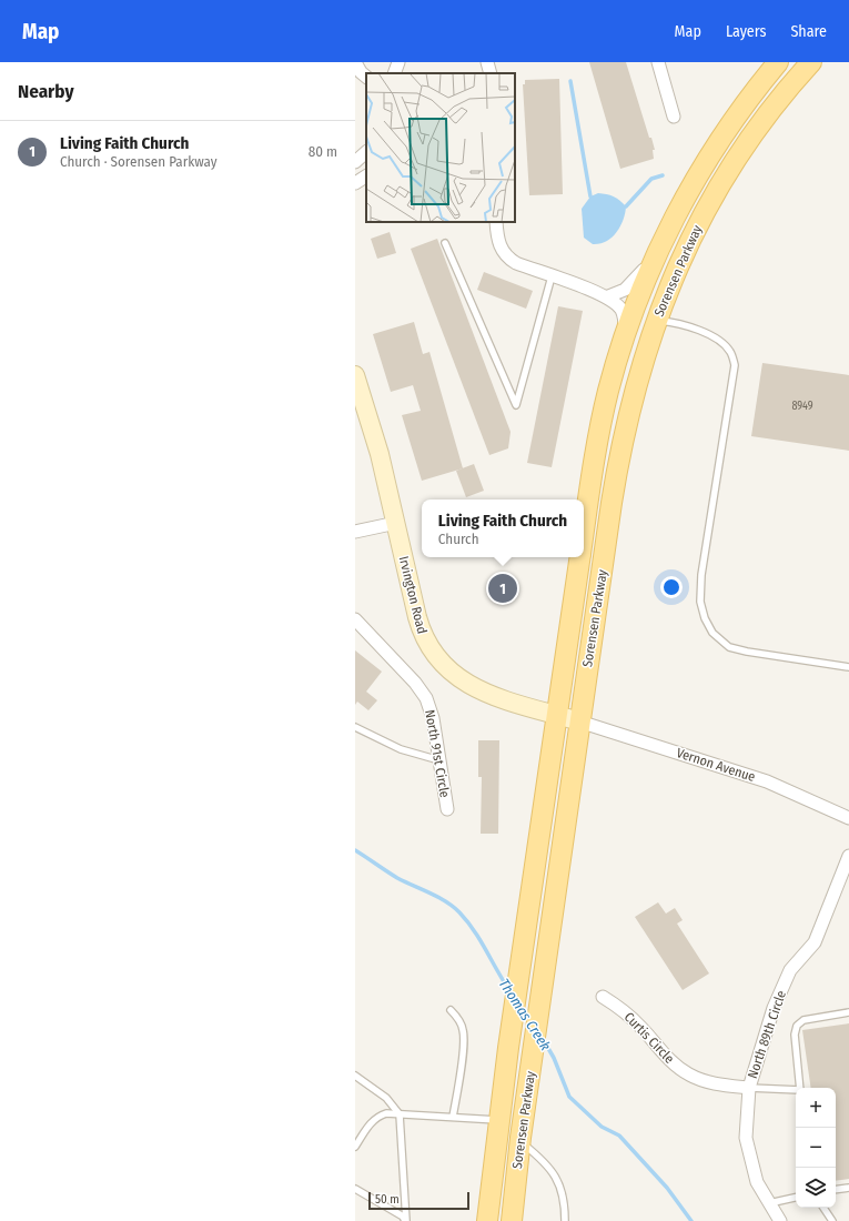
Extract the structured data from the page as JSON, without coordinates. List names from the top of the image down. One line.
{"streets":{"main road":["Sorensen Parkway"],"street":["Irvington Road","North 91st Circle","Vernon Avenue","North 89th Circle","Curtis Circle"]},"crossings":[["Sorensen Parkway","Irvington Road"],["Sorensen Parkway","Vernon Avenue"],["Irvington Road","Vernon Avenue"],["North 89th Circle","Curtis Circle"]],"water":["Thomas Creek"],"house_numbers":["8949"],"scale_bar":"50 m","page":{"header":"Map","nav":["Map","Layers","Share"],"heading":"Nearby","list":[{"mark":"1","name":"Living Faith Church","note":"Church · Sorensen Parkway","value":"80 m"}],"popup":["Living Faith Church","Church"],"pins":"1","map_buttons":["+","−"],"scale":"50 m"}}
